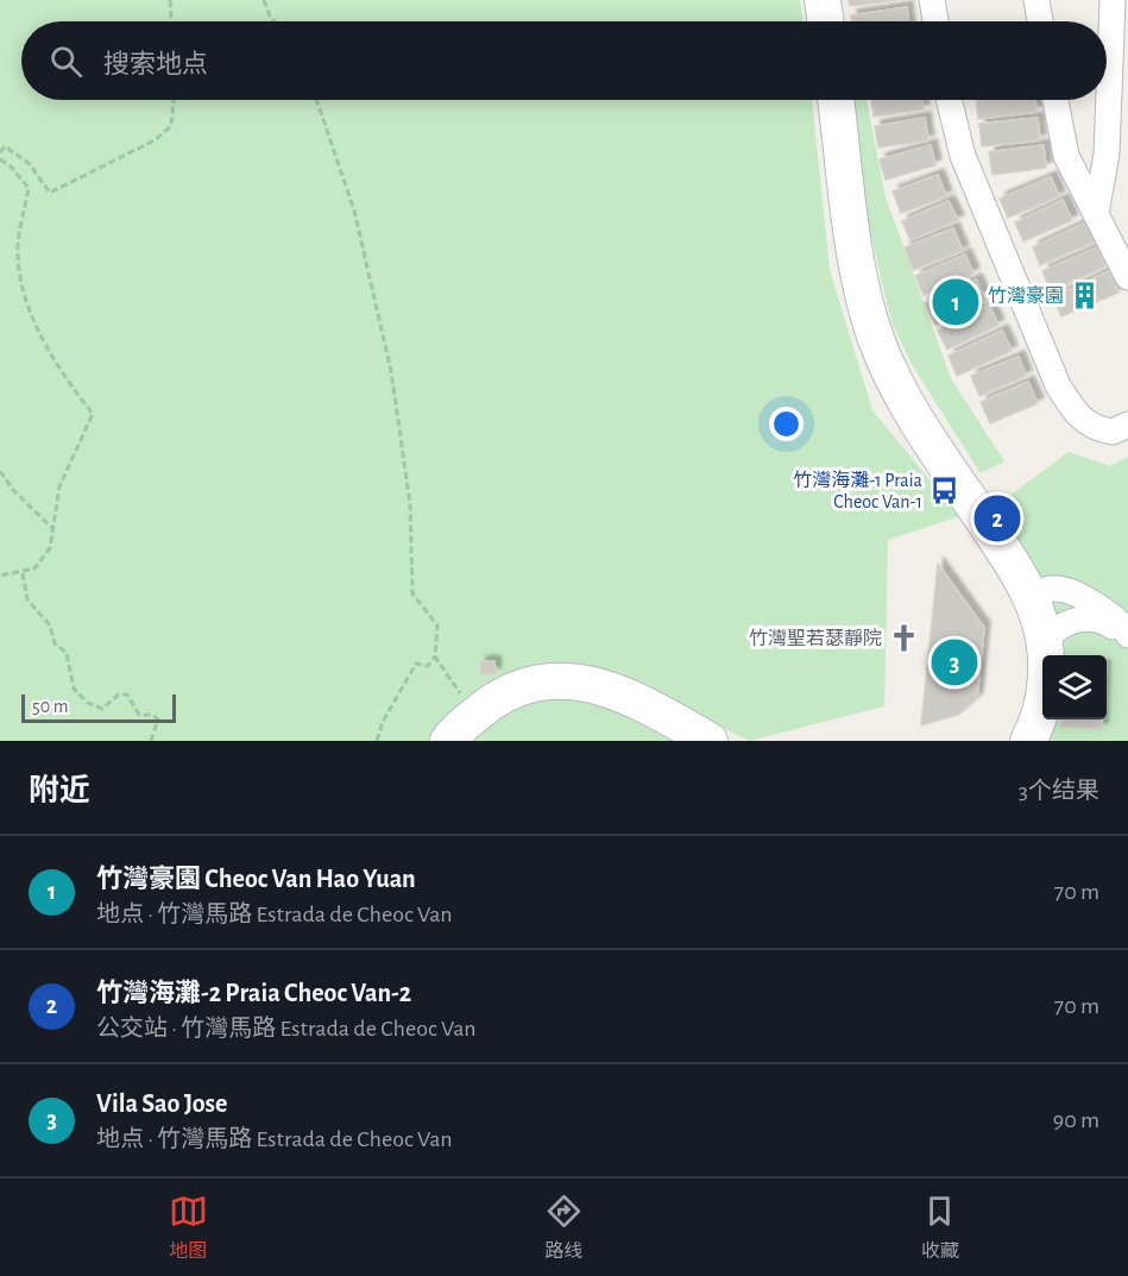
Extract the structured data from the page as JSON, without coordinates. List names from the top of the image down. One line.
{"places":{"building":["竹灣豪園"],"bus stop":["竹灣海灘-1 Praia Cheoc Van-1"],"church":["竹灣聖若瑟靜院"]},"scale_bar":"50 m","page":{"search":"搜索地点","pins":["1","2","3"],"scale":"50 m","heading":["附近","3个结果"],"list":[{"mark":"1","name":"竹灣豪園 Cheoc Van Hao Yuan","note":"地点 · 竹灣馬路 Estrada de Cheoc Van","value":"70 m"},{"mark":"2","name":"竹灣海灘-2 Praia Cheoc Van-2","note":"公交站 · 竹灣馬路 Estrada de Cheoc Van","value":"70 m"},{"mark":"3","name":"Vila Sao Jose","note":"地点 · 竹灣馬路 Estrada de Cheoc Van","value":"90 m"}],"nav":["地图","路线","收藏"]}}
